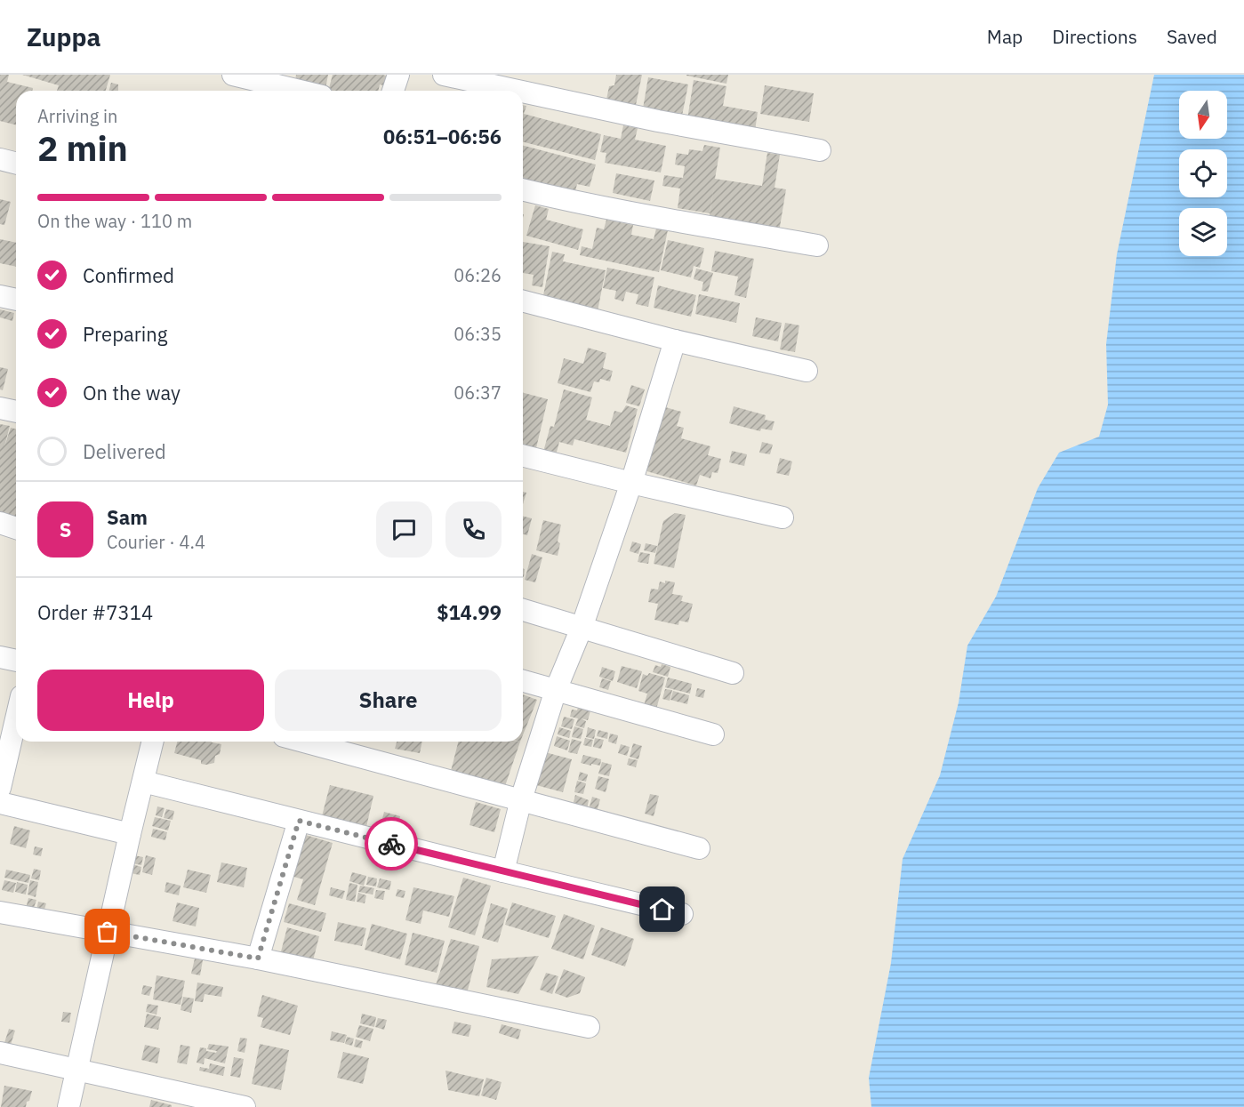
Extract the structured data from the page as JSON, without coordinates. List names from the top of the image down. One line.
{"north":"bottom","page":{"header":"Zuppa","nav":["Map","Directions","Saved"],"heading":["2 min","Arriving in","06:51–06:56"],"panel":["Sam","Courier · 4.4","Order #7314","$14.99"],"bar":"On the way · 110 m","list":[["Confirmed","06:26"],["Preparing","06:35"],["On the way","06:37"],"Delivered"],"round":"S","buttons":["Help","Share"]}}
